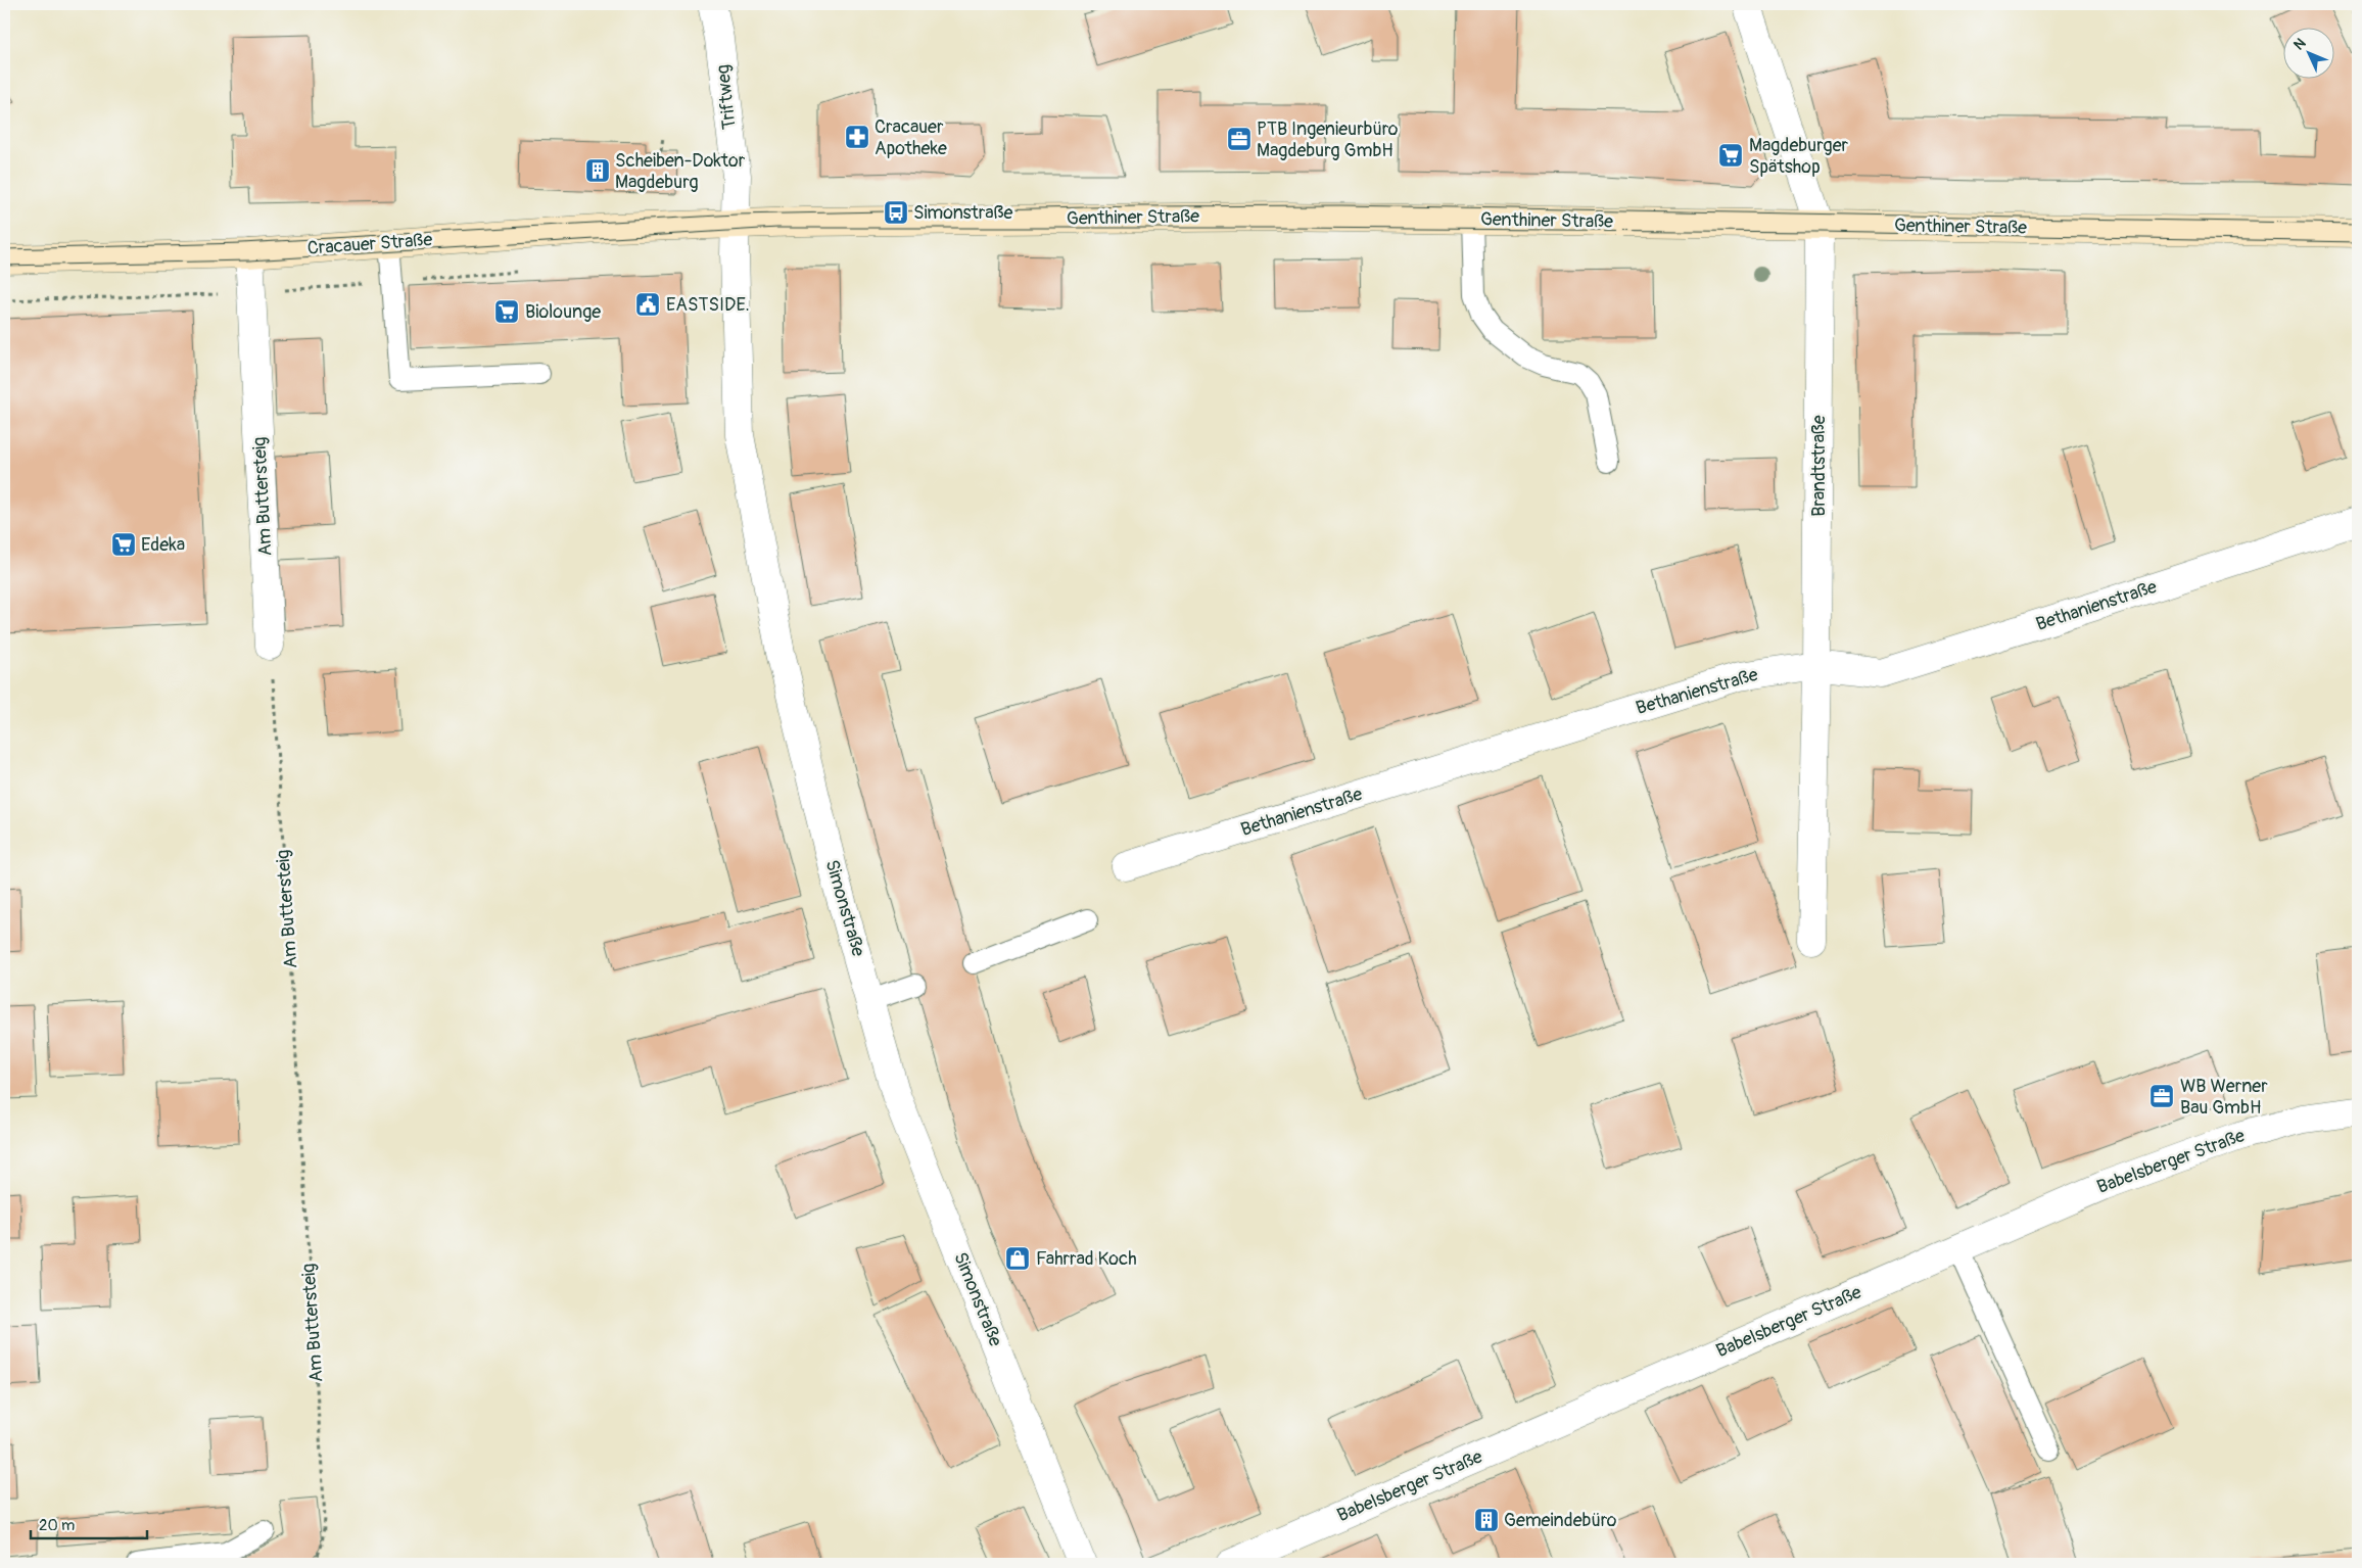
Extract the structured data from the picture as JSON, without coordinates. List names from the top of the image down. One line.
{"streets":{"main road":["Genthiner Straße","Cracauer Straße"],"street":["Triftweg","Brandtstraße","Am Buttersteig","Bethanienstraße","Simonstraße","Babelsberger Straße"]},"crossings":[["Triftweg","Genthiner Straße"],["Triftweg","Cracauer Straße"],["Triftweg","Simonstraße"],["Genthiner Straße","Cracauer Straße"],["Genthiner Straße","Brandtstraße"],["Genthiner Straße","Simonstraße"],["Cracauer Straße","Am Buttersteig"],["Cracauer Straße","Simonstraße"],["Brandtstraße","Bethanienstraße"]],"places":{"pharmacy":["Cracauer Apotheke"],"office":["PTB Ingenieurbüro Magdeburg GmbH","WB Werner Bau GmbH"],"supermarket":["Magdeburger Spätshop","Biolounge","Edeka"],"building":["Scheiben-Doktor Magdeburg","Gemeindebüro"],"bus stop":["Simonstraße"],"public building":["EASTSIDE."],"shop":["Fahrrad Koch"]},"scale_bar":"20 m","north":"top left"}
